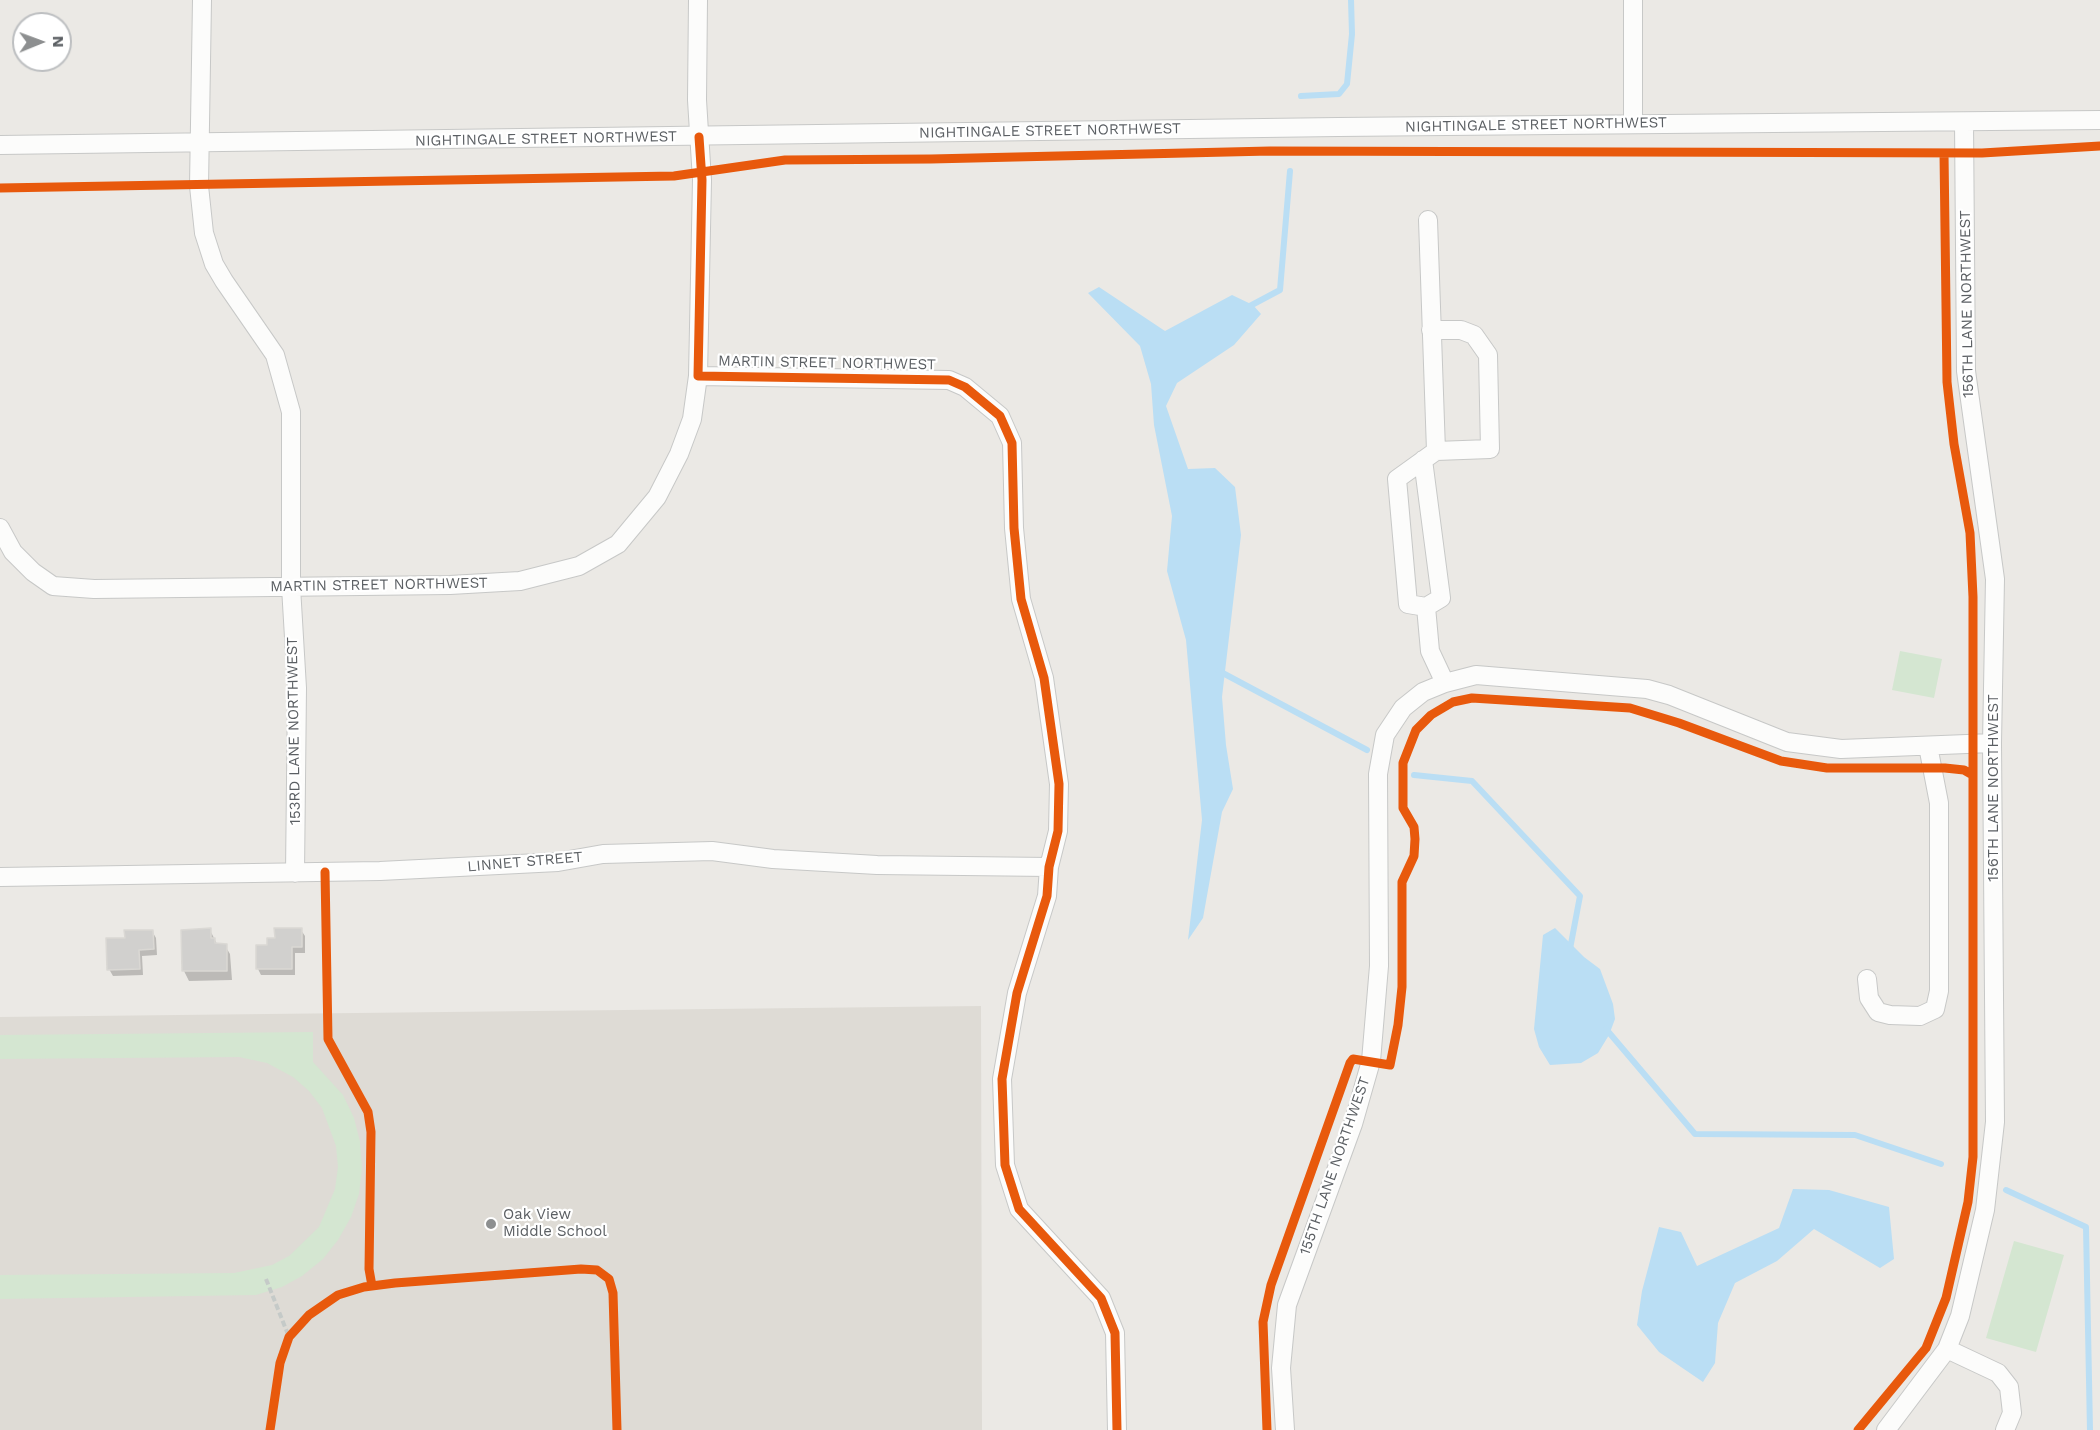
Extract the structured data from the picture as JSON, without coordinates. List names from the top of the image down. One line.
{"streets":{"street":["NIGHTINGALE STREET NORTHWEST","156TH LANE NORTHWEST","MARTIN STREET NORTHWEST","153RD LANE NORTHWEST","LINNET STREET","155TH LANE NORTHWEST"]},"crossings":[["NIGHTINGALE STREET NORTHWEST","156TH LANE NORTHWEST"],["NIGHTINGALE STREET NORTHWEST","153RD LANE NORTHWEST"],["156TH LANE NORTHWEST","155TH LANE NORTHWEST"],["MARTIN STREET NORTHWEST","153RD LANE NORTHWEST"],["MARTIN STREET NORTHWEST","LINNET STREET"],["153RD LANE NORTHWEST","LINNET STREET"]],"places":["Oak View Middle School"],"north":"right"}
